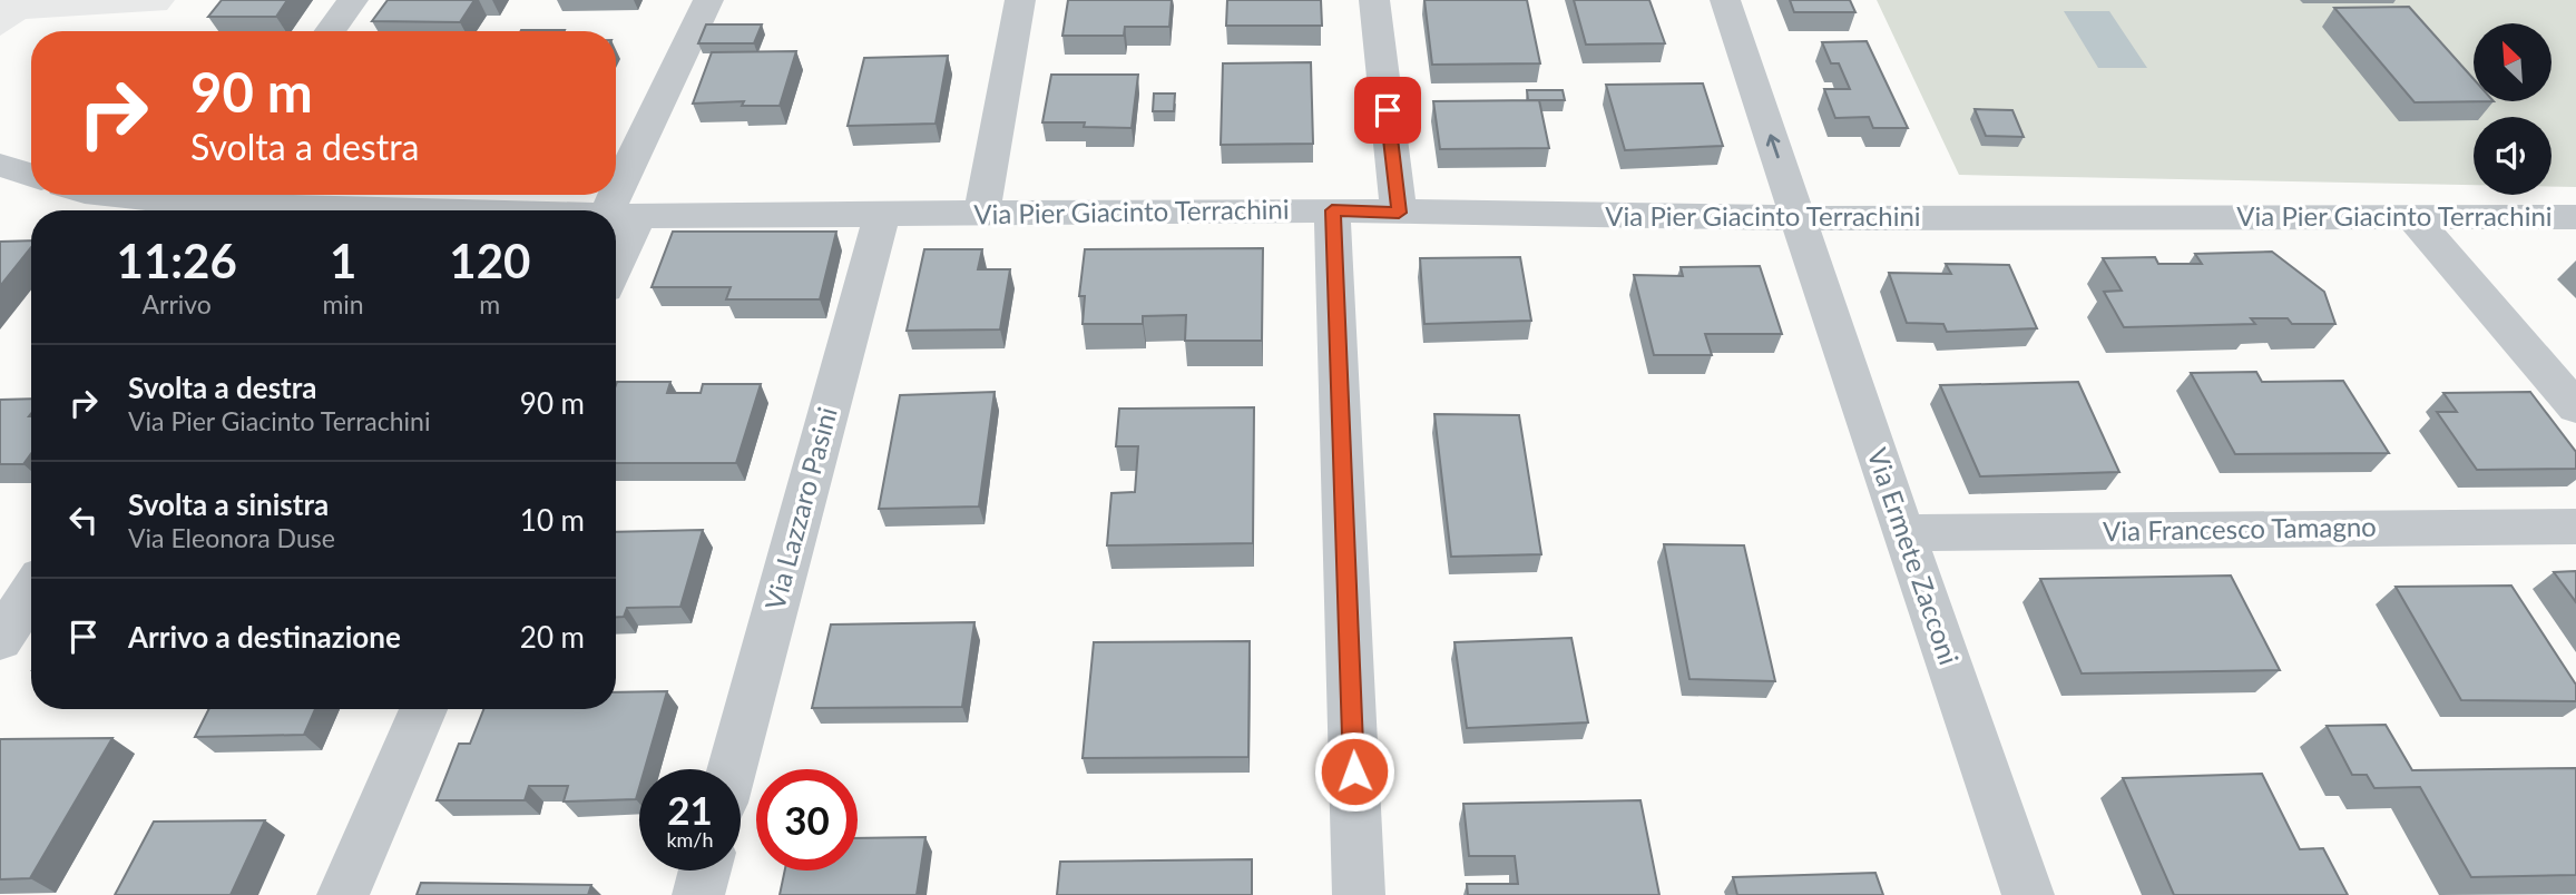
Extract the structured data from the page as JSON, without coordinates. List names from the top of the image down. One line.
{"streets":{"street":["Via Pier Giacinto Terrachini","Via Lazzaro Pasini","Via Francesco Tamagno","Via Ermete Zacconi"]},"crossings":[["Via Pier Giacinto Terrachini","Via Lazzaro Pasini"],["Via Pier Giacinto Terrachini","Via Ermete Zacconi"],["Via Francesco Tamagno","Via Ermete Zacconi"]],"north":"top left","page":{"turn":["90 m","Svolta a destra"],"eta":["11:26","Arrivo","1","min","120","m"],"list":[{"name":"Svolta a destra","note":"Via Pier Giacinto Terrachini","value":"90 m"},{"name":"Svolta a sinistra","note":"Via Eleonora Duse","value":"10 m"},{"name":"Arrivo a destinazione","value":"20 m"}],"speed":"21 km/h","limit":"30"}}
